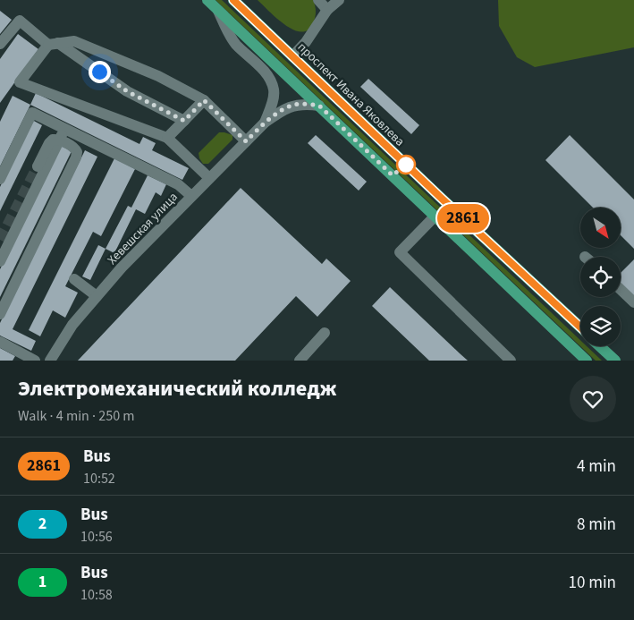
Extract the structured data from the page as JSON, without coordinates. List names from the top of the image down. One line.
{"streets":{"main road":["проспект Ивана Яковлева"],"street":["Хевешская улица"]},"lines":["bus line 2861"],"north":"bottom right","page":{"on_map":"2861","heading":["Электромеханический колледж","Walk · 4 min · 250 m"],"list":[{"mark":"2861","name":"Bus","note":"10:52","value":"4 min"},{"mark":"2","name":"Bus","note":"10:56","value":"8 min"},{"mark":"1","name":"Bus","note":"10:58","value":"10 min"}]}}
